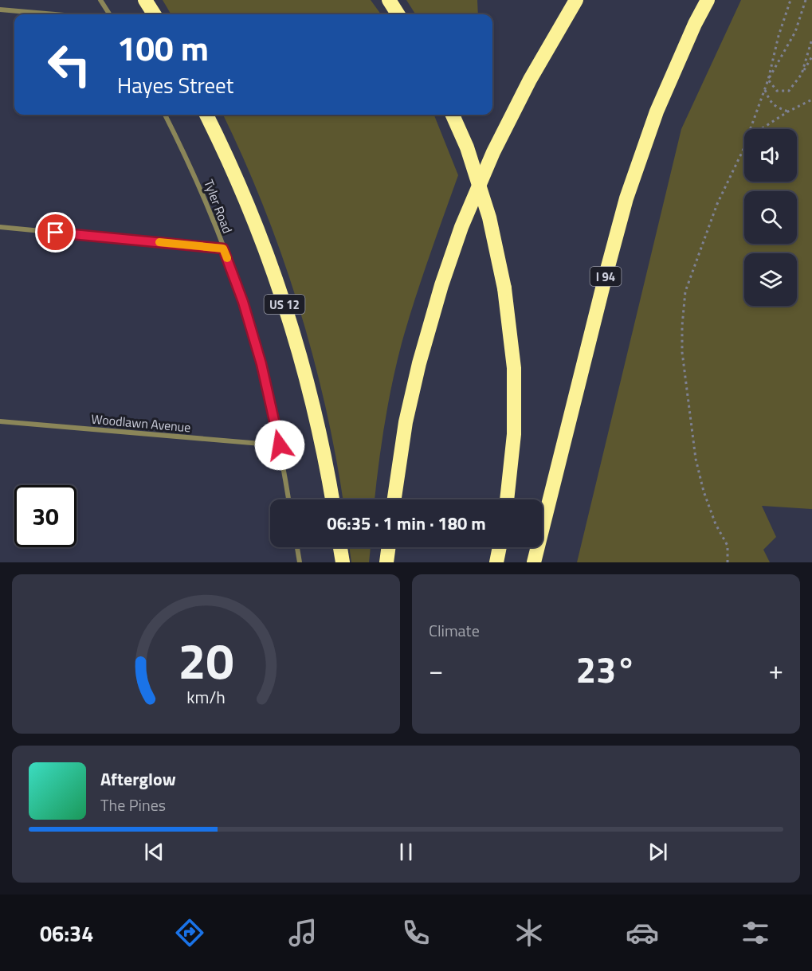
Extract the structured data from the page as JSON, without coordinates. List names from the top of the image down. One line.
{"streets":{"highway":["I 94","US 12"],"street":["Tyler Road","Woodlawn Avenue"]},"crossings":[["Tyler Road","Woodlawn Avenue"]],"page":{"turn":["100 m","Hayes Street"],"limit":"30","trip":"06:35 · 1 min · 180 m","tile":"Climate","heat":["−","23°","+"],"song":["Afterglow","The Pines"],"tabs":"06:34","gauge":["20","km/h"]}}
